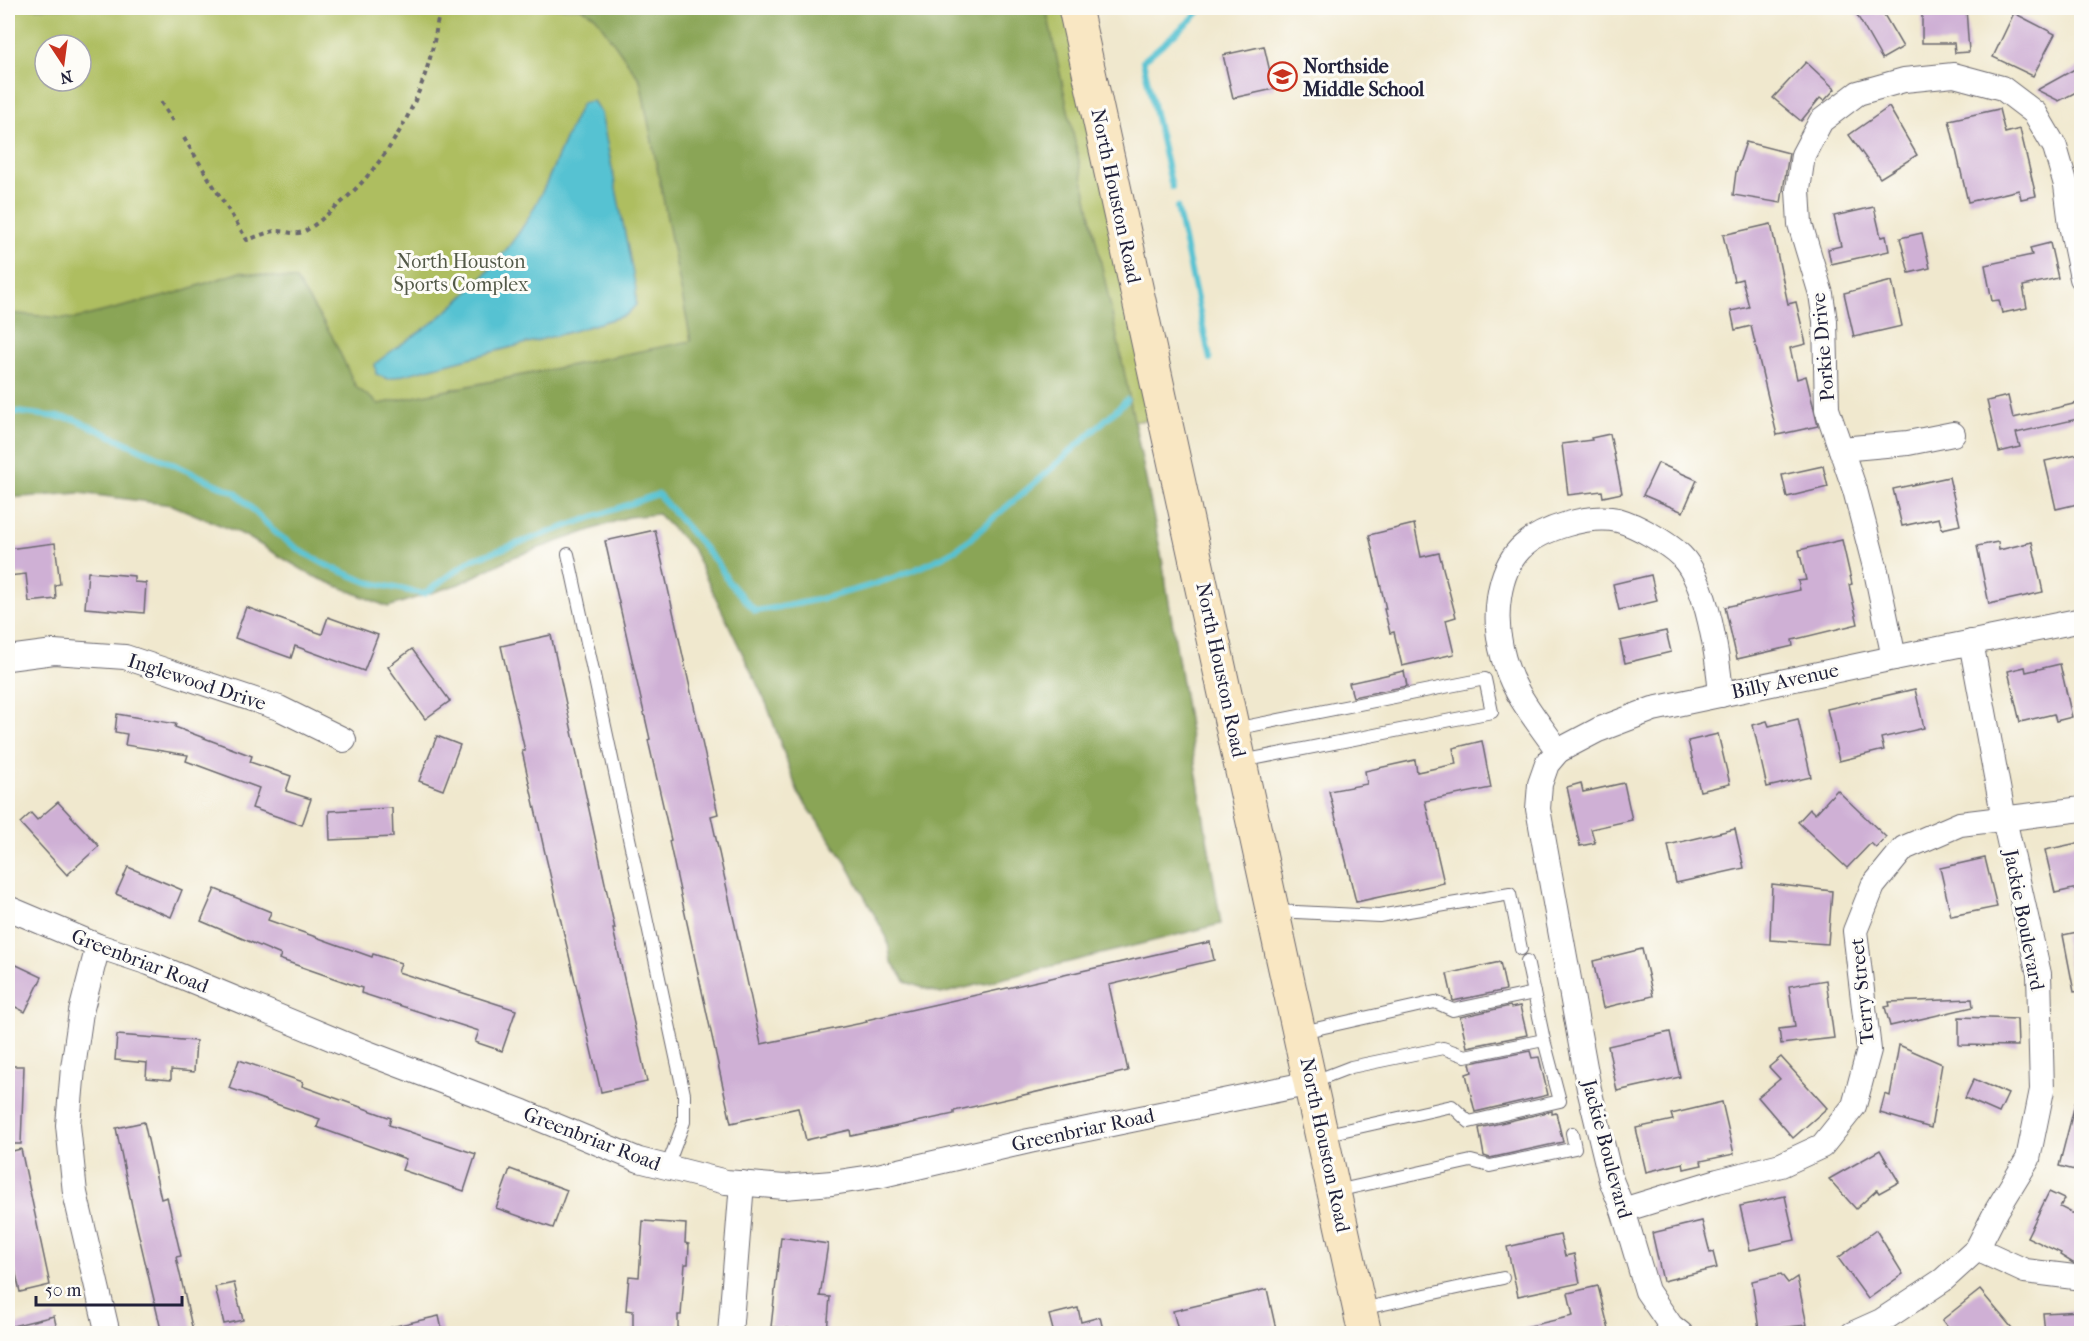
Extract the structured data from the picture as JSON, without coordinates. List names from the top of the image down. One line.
{"streets":{"street":["North Houston Road","Porkie Drive","Billy Avenue","Inglewood Drive","Jackie Boulevard","Greenbriar Road","Terry Street"]},"crossings":[["North Houston Road","Greenbriar Road"],["Porkie Drive","Billy Avenue"],["Billy Avenue","Jackie Boulevard"],["Jackie Boulevard","Terry Street"]],"parks":["North Houston Sports Complex"],"places":{"school or university":["Northside Middle School"]},"scale_bar":"50 m","north":"bottom"}
